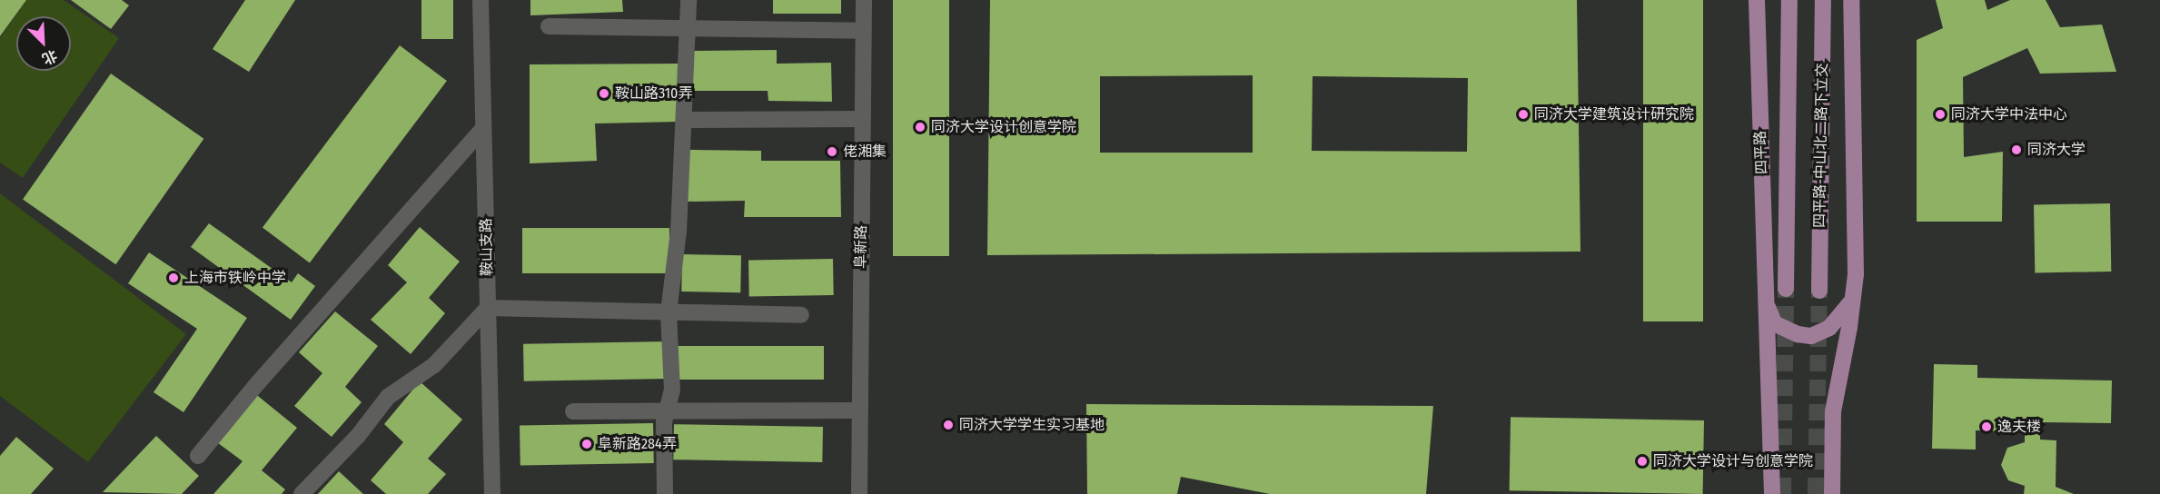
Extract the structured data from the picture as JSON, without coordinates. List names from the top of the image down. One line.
{"streets":{"main road":["四平路-中山北二路下立交","四平路"],"street":["鞍山支路","阜新路"]},"places":["鞍山路310弄","同济大学建筑设计研究院","同济大学中法中心","同济大学设计创意学院","同济大学","佬湘集","上海市铁岭中学","同济大学学生实习基地","逸夫楼","阜新路284弄","同济大学设计与创意学院"],"north":"bottom right"}
